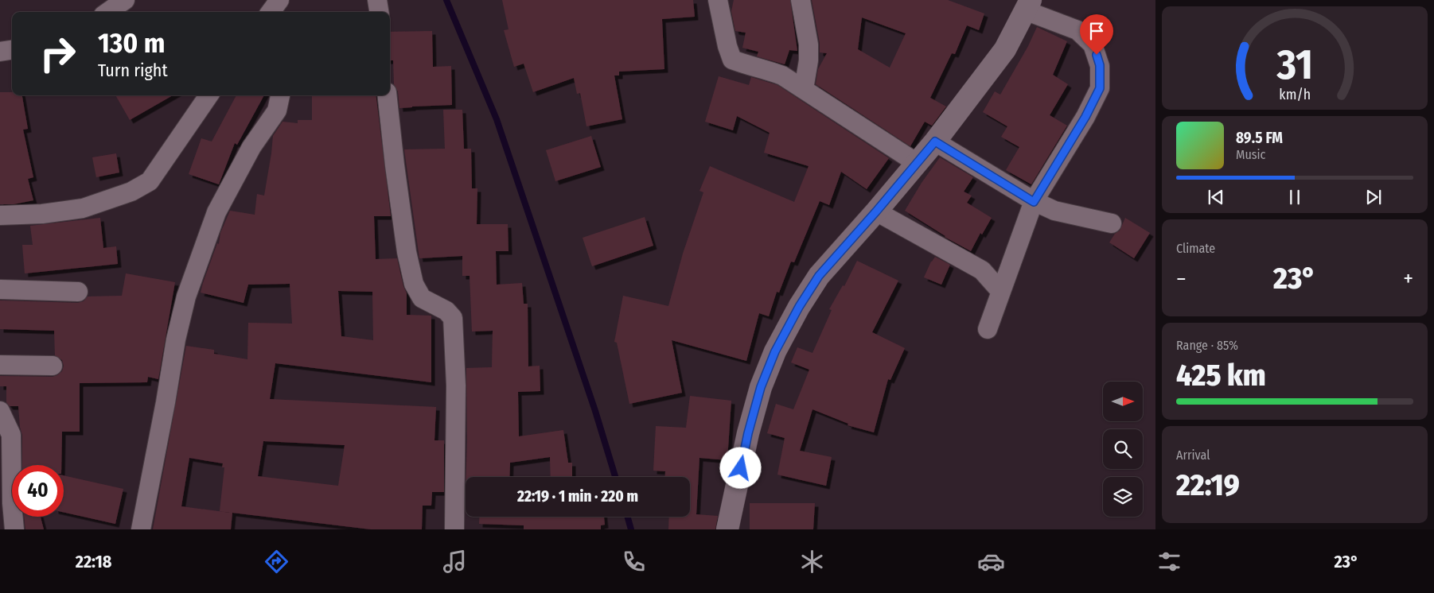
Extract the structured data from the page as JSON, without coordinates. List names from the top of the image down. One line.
{"north":"right","page":{"turn":["130 m","Turn right"],"song":["89.5 FM","Music"],"tile":["Climate",["Range · 85%","425 km"],["Arrival","22:19"]],"heat":["−","23°","+"],"limit":"40","trip":"22:19 · 1 min · 220 m","tabs":["22:18","23°"],"gauge":["31","km/h"]}}
